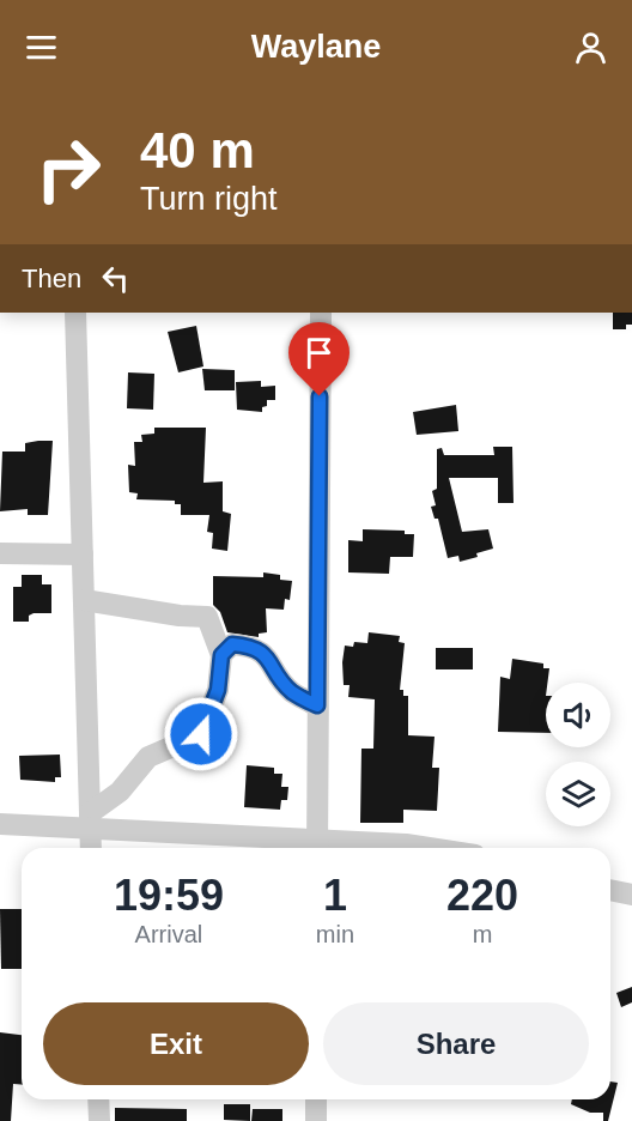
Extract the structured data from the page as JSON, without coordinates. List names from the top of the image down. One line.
{"page":{"header":"Waylane","turn":["40 m","Turn right"],"then":"Then","eta":["19:59","Arrival","1","min","220","m"],"buttons":["Exit","Share"]}}
